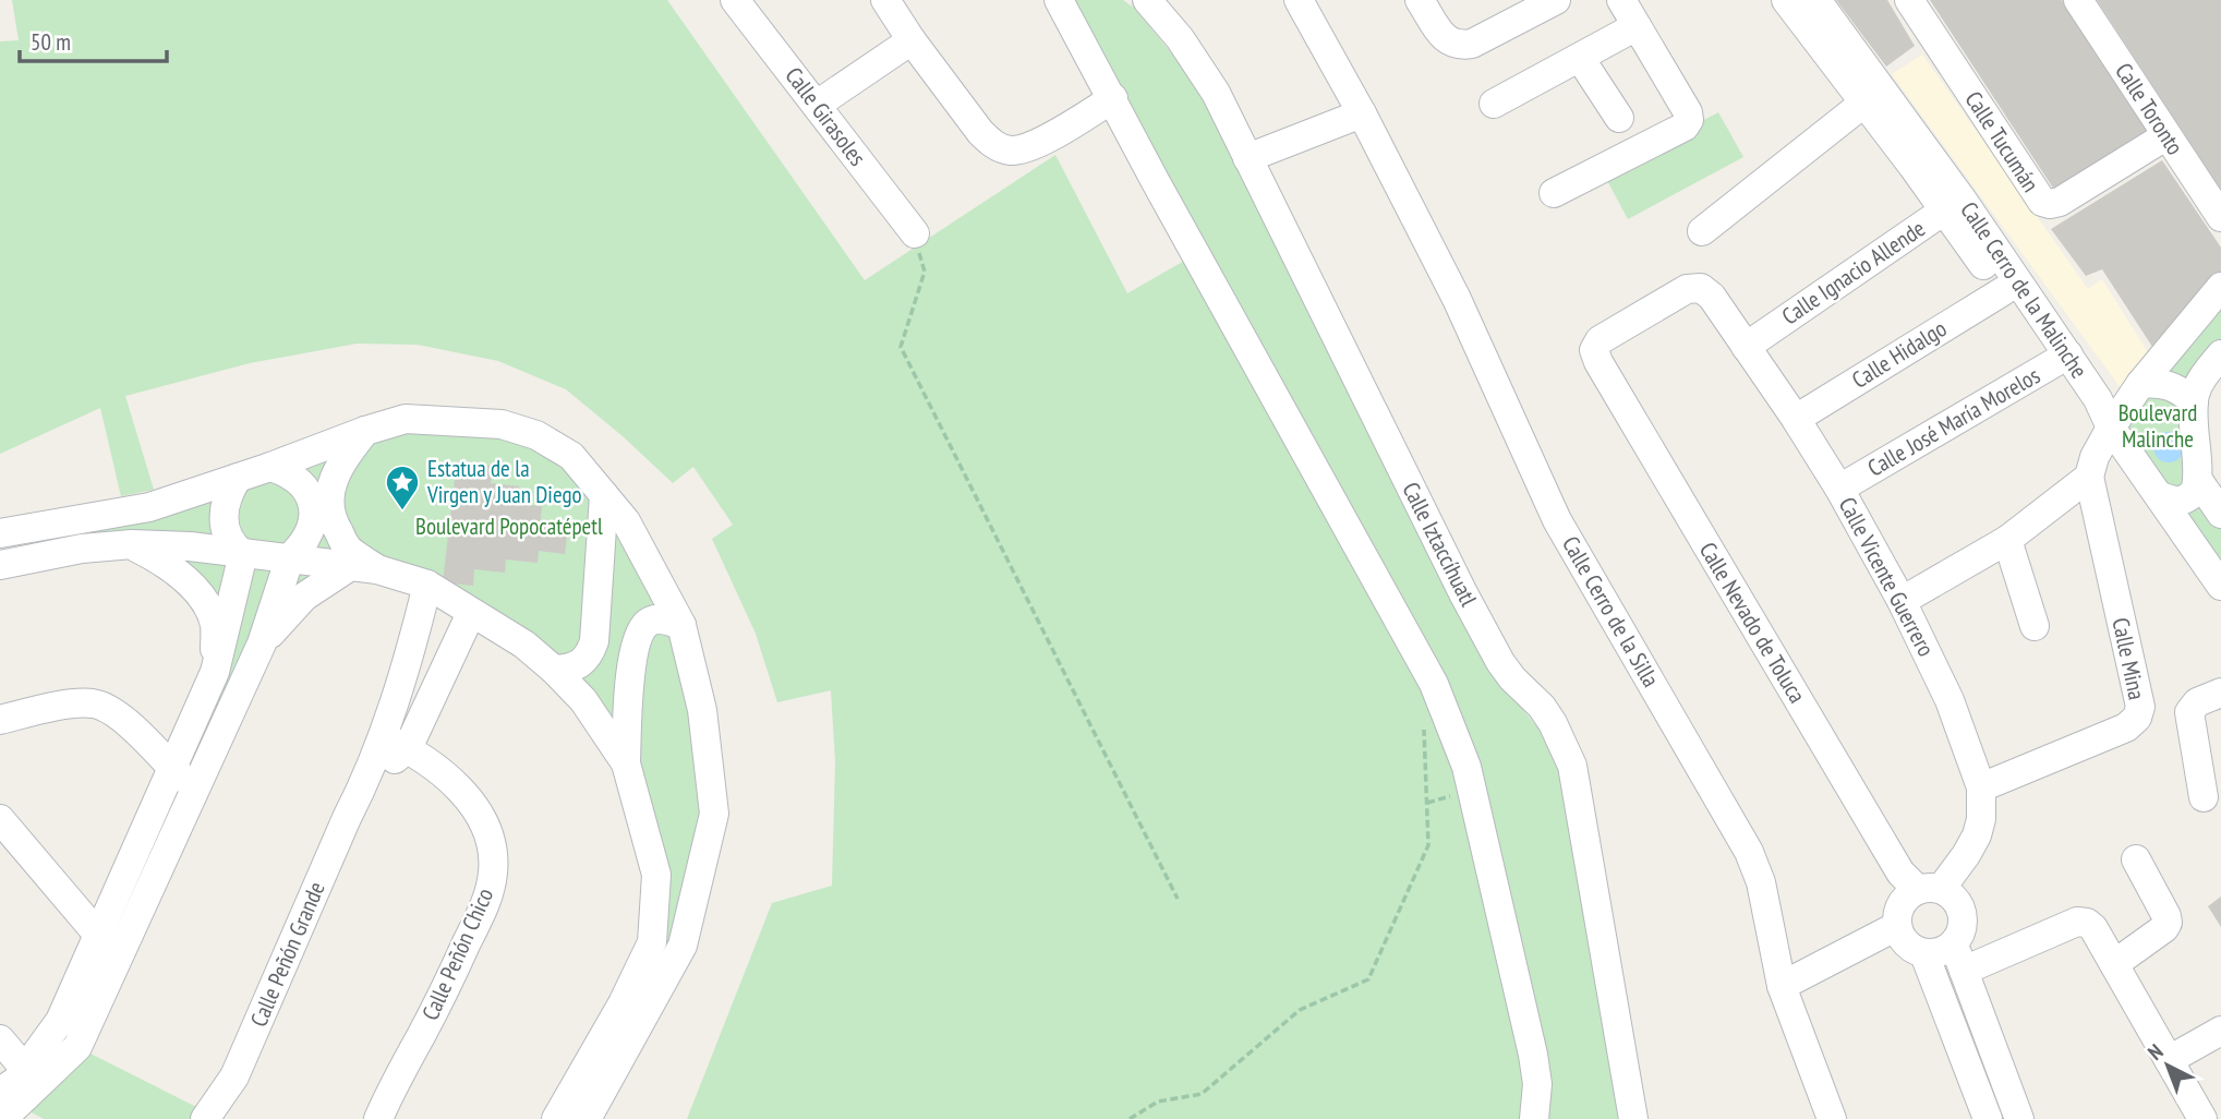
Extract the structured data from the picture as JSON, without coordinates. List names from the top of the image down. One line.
{"streets":{"street":["Calle Toronto","Calle Girasoles","Calle Tucumán","Calle Ignacio Allende","Calle Cerro de la Malinche","Calle Hidalgo","Calle José María Morelos","Calle Iztaccíhuatl","Calle Vicente Guerrero","Calle Cerro de la Silla","Calle Nevado de Toluca","Calle Mina","Calle Peñón Grande","Calle Peñón Chico"]},"crossings":[["Calle Toronto","Calle Tucumán"],["Calle Ignacio Allende","Calle Cerro de la Malinche"],["Calle Ignacio Allende","Calle Vicente Guerrero"],["Calle Cerro de la Malinche","Calle Hidalgo"],["Calle Cerro de la Malinche","Calle José María Morelos"],["Calle Hidalgo","Calle Vicente Guerrero"],["Calle José María Morelos","Calle Vicente Guerrero"],["Calle Vicente Guerrero","Calle Nevado de Toluca"],["Calle Vicente Guerrero","Calle Mina"],["Calle Peñón Grande","Calle Peñón Chico"]],"parks":["Boulevard Malinche","Boulevard Popocatépetl"],"places":{"place":["Estatua de la Virgen y Juan Diego"]},"scale_bar":"50 m","north":"top left"}
